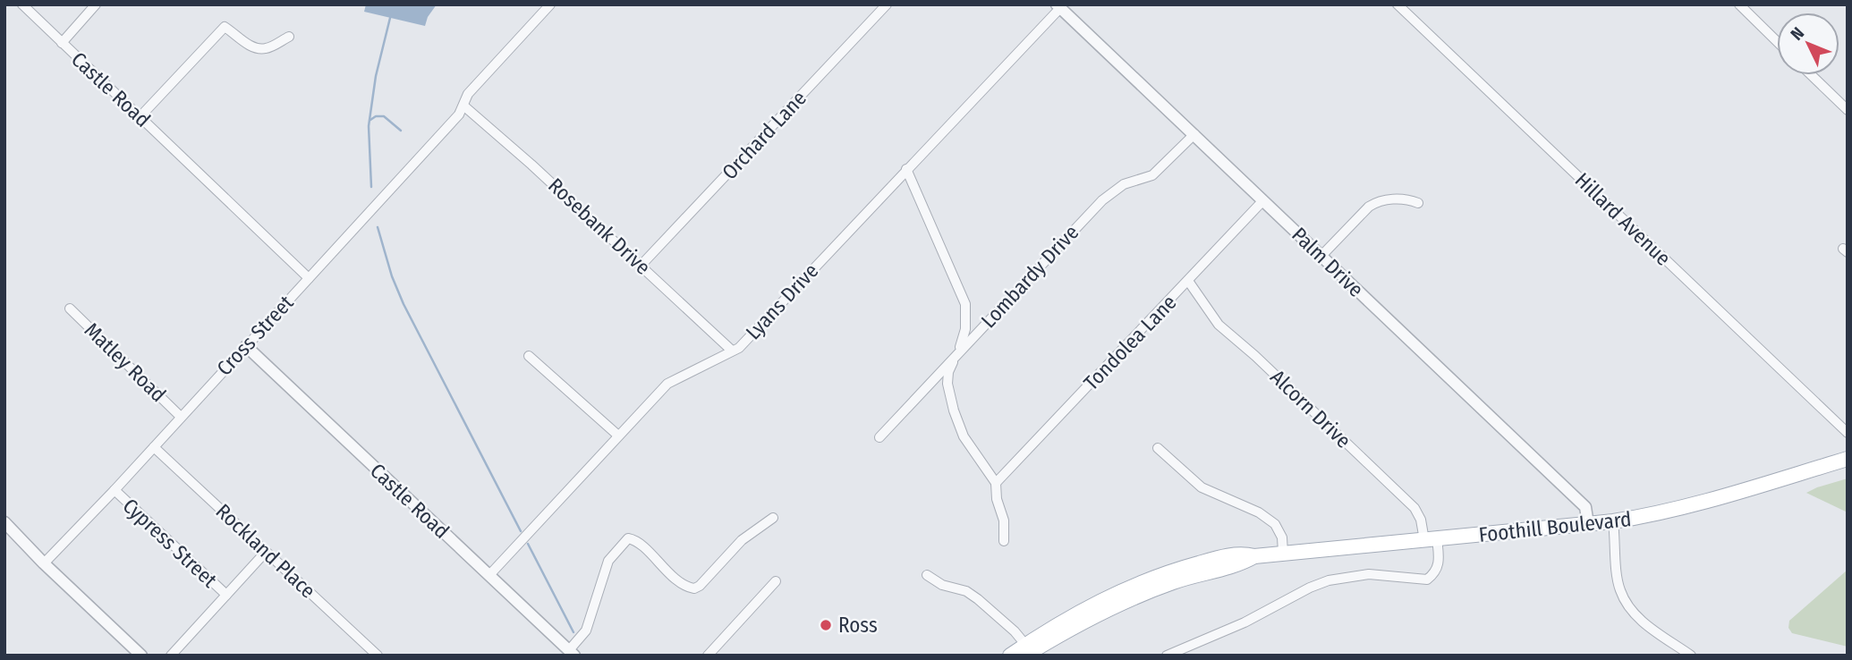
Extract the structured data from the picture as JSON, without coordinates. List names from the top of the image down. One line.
{"streets":{"main road":["Foothill Boulevard"],"street":["Castle Road","Orchard Lane","Hillard Avenue","Rosebank Drive","Palm Drive","Lombardy Drive","Lyans Drive","Cross Street","Tondolea Lane","Matley Road","Alcorn Drive","Cypress Street","Rockland Place"]},"crossings":[["Castle Road","Lyans Drive"],["Castle Road","Cross Street"],["Orchard Lane","Rosebank Drive"],["Rosebank Drive","Lyans Drive"],["Rosebank Drive","Cross Street"],["Palm Drive","Lombardy Drive"],["Palm Drive","Lyans Drive"],["Palm Drive","Tondolea Lane"],["Palm Drive","Foothill Boulevard"],["Cross Street","Matley Road"],["Cross Street","Cypress Street"],["Cross Street","Rockland Place"],["Tondolea Lane","Alcorn Drive"],["Alcorn Drive","Foothill Boulevard"]],"places":["Ross"],"north":"top left"}
